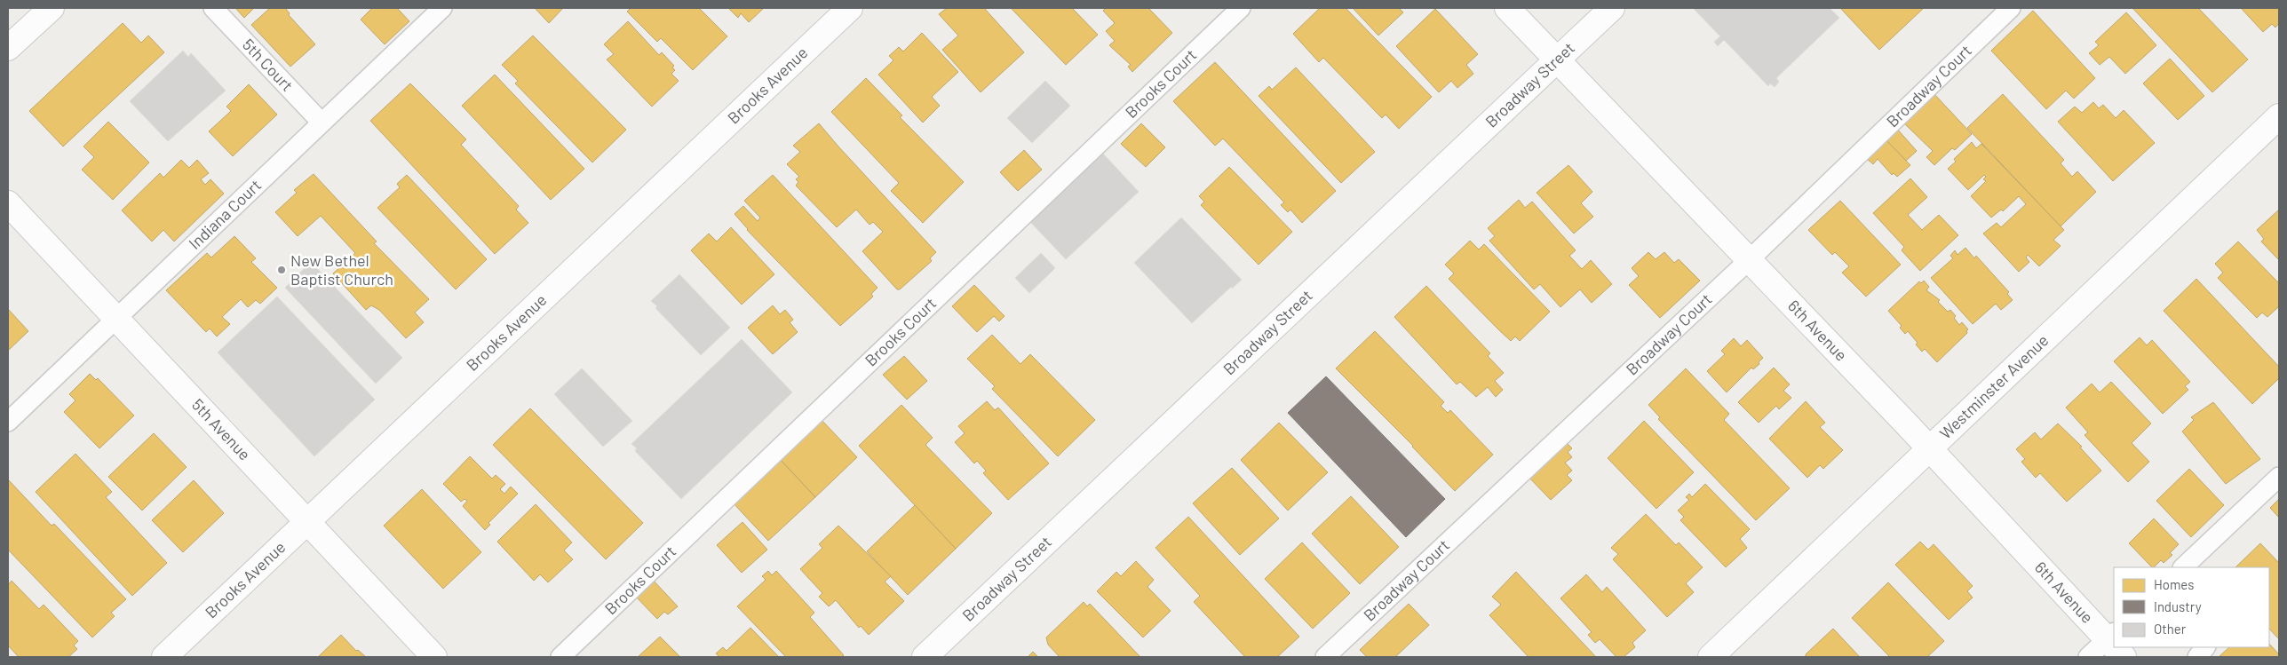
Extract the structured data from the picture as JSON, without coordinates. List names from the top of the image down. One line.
{"streets":{"street":["Brooks Avenue","Broadway Street","6th Avenue","Westminster Avenue","5th Avenue"],"lane":["5th Court","Brooks Court","Broadway Court","Indiana Court"]},"crossings":[["5th Court","Indiana Court"],["Brooks Avenue","5th Avenue"],["Broadway Street","6th Avenue"],["Broadway Court","6th Avenue"],["Indiana Court","5th Avenue"],["6th Avenue","Westminster Avenue"]],"places":["New Bethel Baptist Church"],"legend":["Homes","Industry","Other"]}
